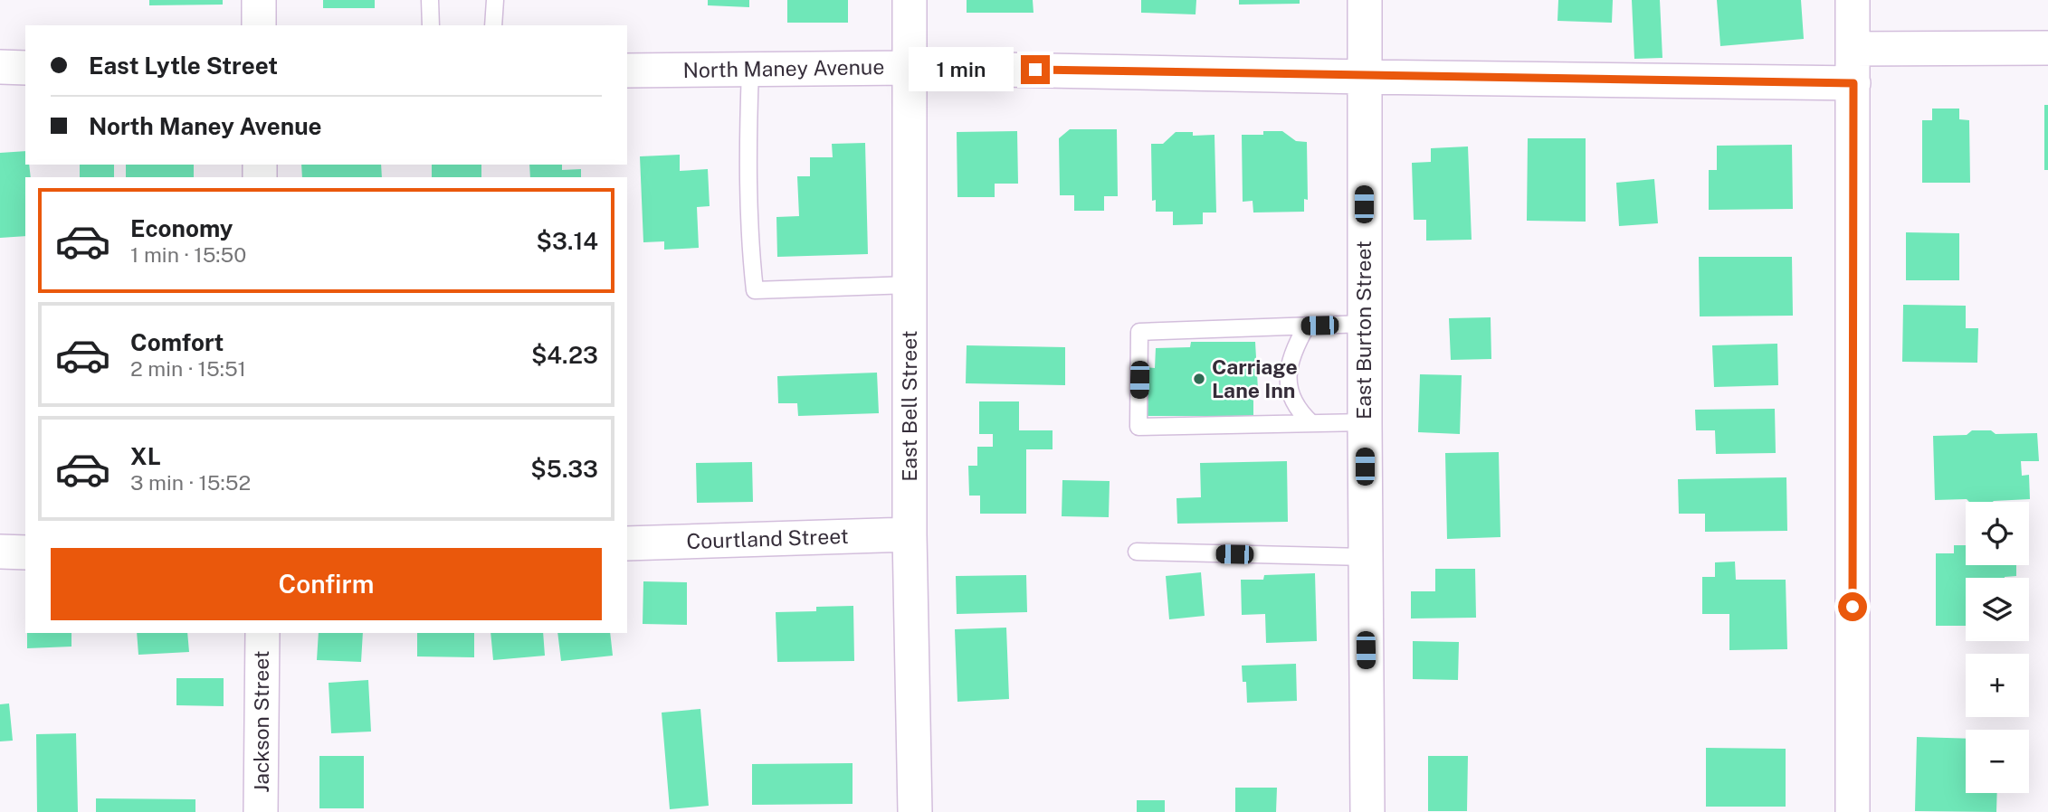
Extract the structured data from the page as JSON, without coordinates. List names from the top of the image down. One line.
{"streets":{"street":["North Maney Avenue","East Burton Street","East Bell Street","Courtland Street","Jackson Street"]},"crossings":[["North Maney Avenue","East Burton Street"],["North Maney Avenue","East Bell Street"],["East Bell Street","Courtland Street"]],"places":["Carriage Lane Inn"],"page":{"banner":["East Lytle Street","North Maney Avenue"],"bubble":"1 min","list":[{"name":"Economy","note":"1 min · 15:50","value":"$3.14"},{"name":"Comfort","note":"2 min · 15:51","value":"$4.23"},{"name":"XL","note":"3 min · 15:52","value":"$5.33"}],"map_buttons":["+","−"],"buttons":"Confirm"}}
